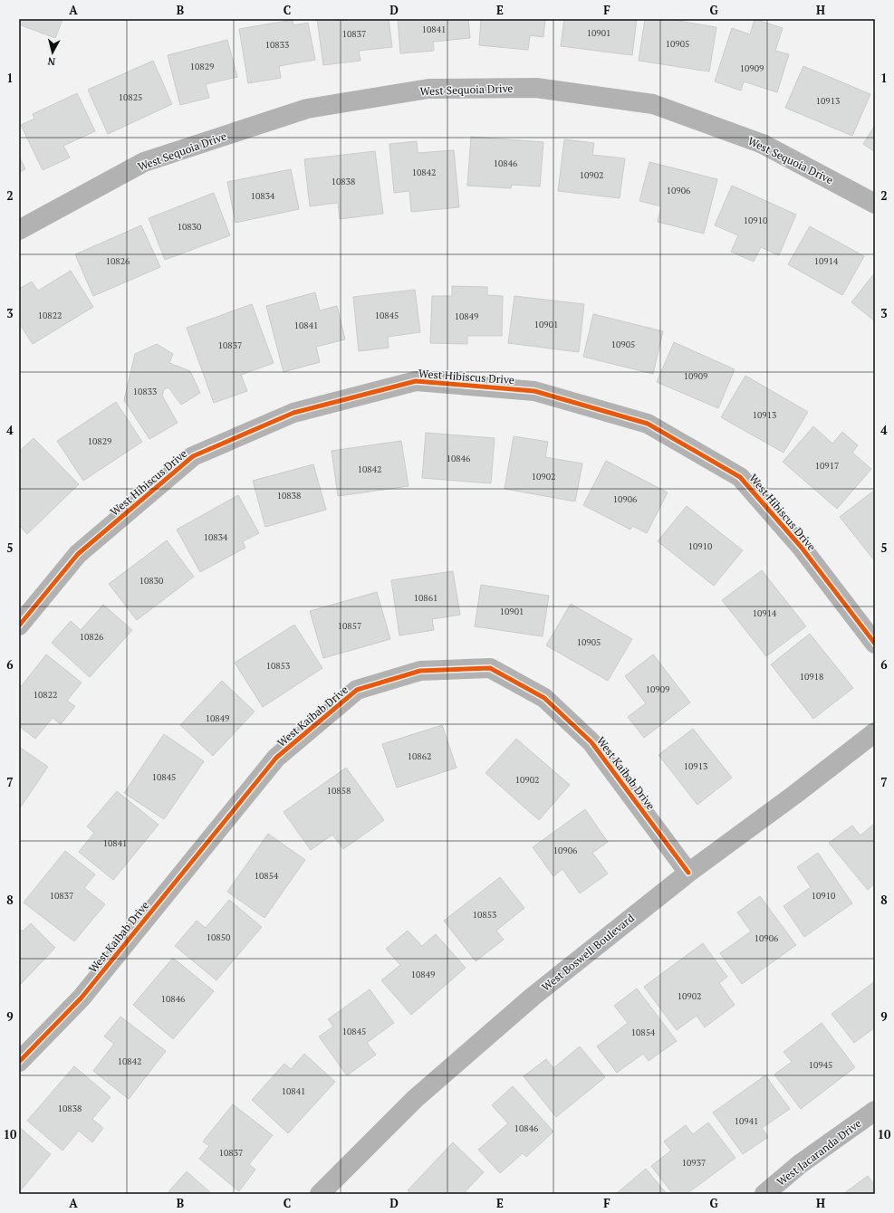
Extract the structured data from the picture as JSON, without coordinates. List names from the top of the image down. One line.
{"streets":{"street":["West Sequoia Drive","West Hibiscus Drive","West Kaibab Drive","West Boswell Boulevard","West Jacaranda Drive"]},"crossings":[["West Kaibab Drive","West Boswell Boulevard"]],"house_numbers":["10841","10901","10837","10905","10833","10829","10909","10825","10913","10846","10842","10902","10838","10906","10834","10910","10830","10826","10914","10822","10845","10849","10901","10841","10905","10837","10909","10833","10913","10829","10846","10917","10842","10902","10838","10906","10834","10910","10830","10861","10901","10914","10857","10826","10905","10853","10918","10909","10822","10849","10862","10913","10845","10902","10858","10841","10906","10854","10837","10910","10853","10850","10906","10849","10902","10846","10845","10854","10842","10945","10841","10838","10941","10846","10837","10937"],"north":"bottom","grid":{"columns":["A","B","C","D","E","F","G","H"],"rows":["1","2","3","4","5","6","7","8","9","10"]}}
